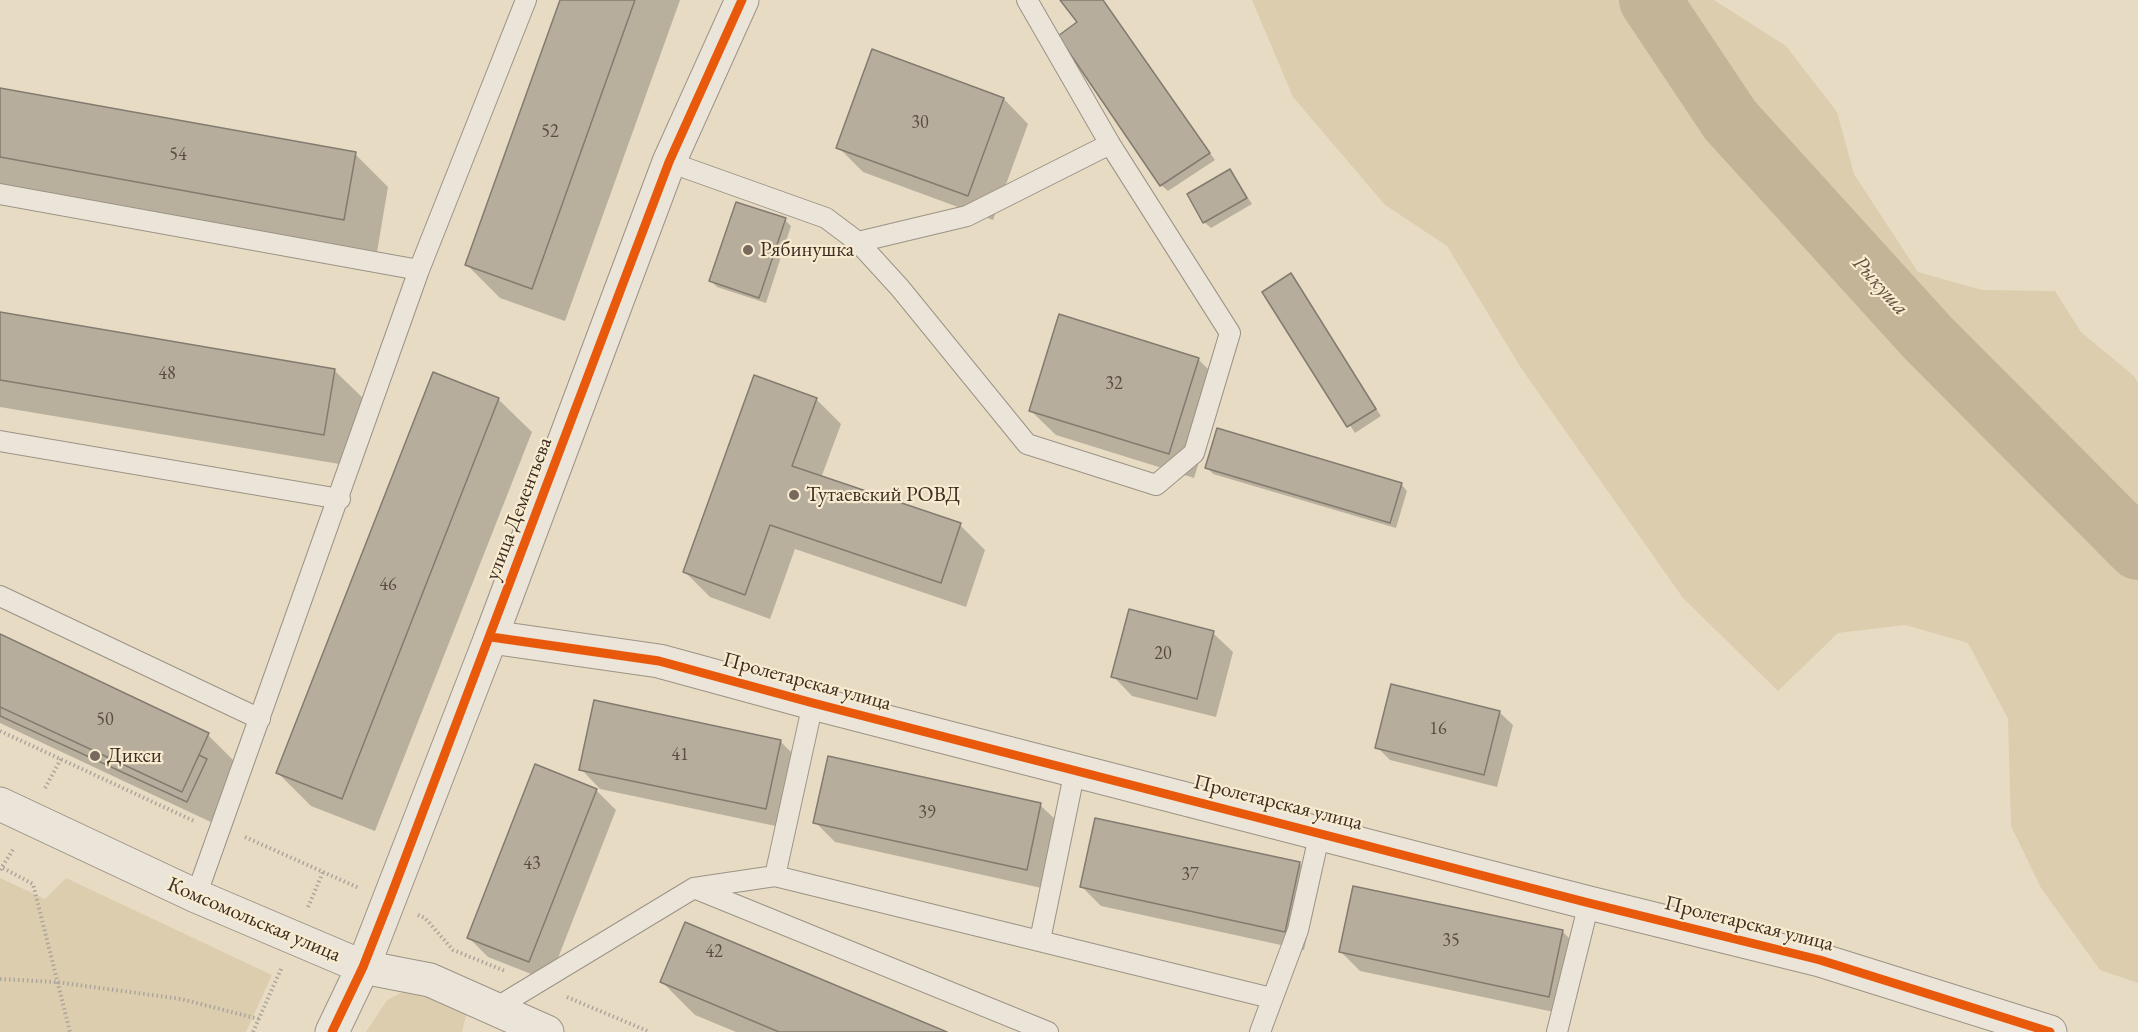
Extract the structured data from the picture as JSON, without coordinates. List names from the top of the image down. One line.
{"streets":{"street":["улица Дементьева","Пролетарская улица","Комсомольская улица"]},"crossings":[["улица Дементьева","Пролетарская улица"],["улица Дементьева","Комсомольская улица"]],"water":["Рыкуша"],"places":["Рябинушка","Тутаевский РОВД","Дикси"],"house_numbers":["30","52","54","48","32","46","20","50","16","41","39","43","37","35","42"]}
